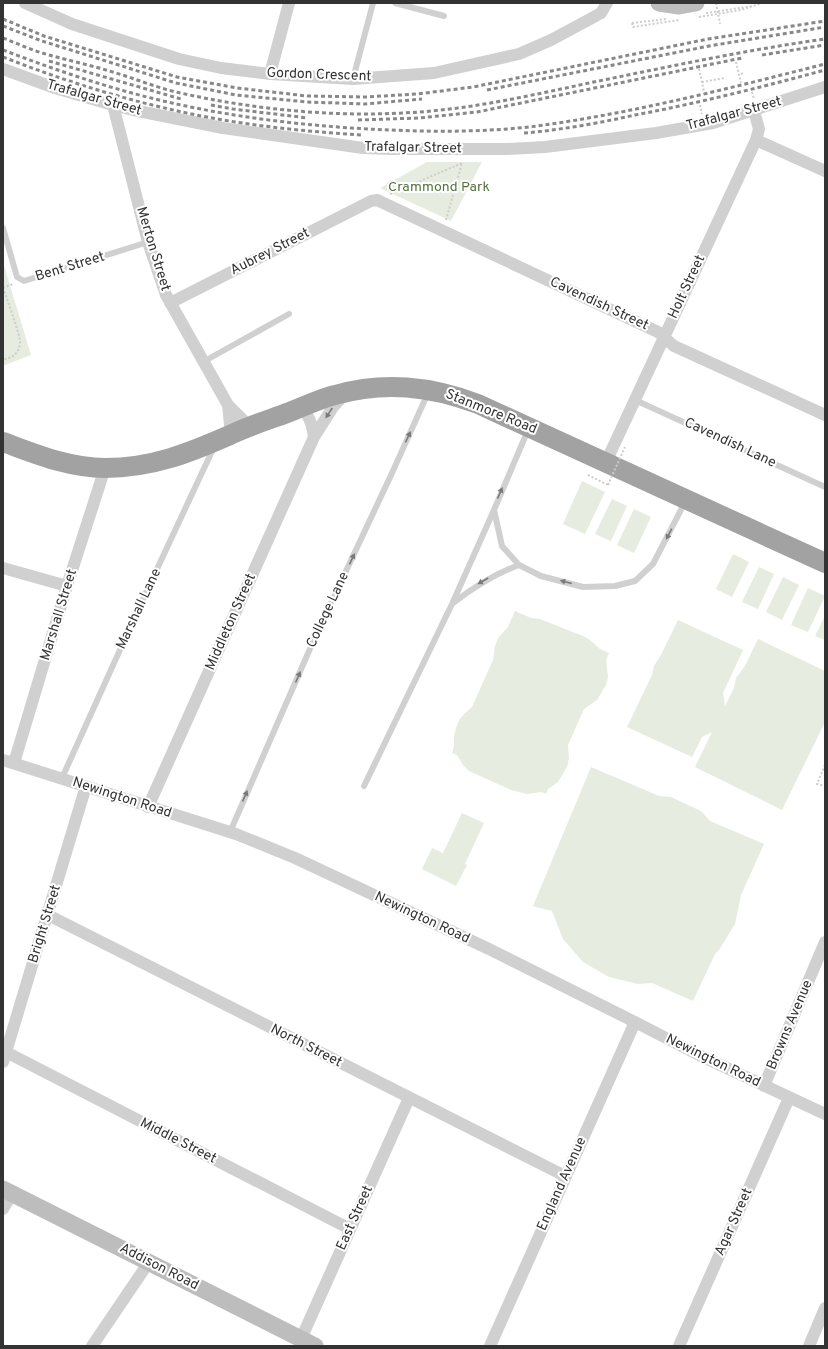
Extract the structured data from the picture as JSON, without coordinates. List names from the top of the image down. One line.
{"streets":{"highway":["Stanmore Road"],"main road":["Addison Road"],"street":["Gordon Crescent","Trafalgar Street","Merton Street","Aubrey Street","Holt Street","Cavendish Street","Marshall Street","Middleton Street","Newington Road","Bright Street","Browns Avenue","North Street","Middle Street","England Avenue","East Street","Agar Street"],"lane":["Bent Street","Cavendish Lane","Marshall Lane","College Lane"]},"crossings":[["Trafalgar Street","Merton Street"],["Trafalgar Street","Holt Street"],["Merton Street","Aubrey Street"],["Merton Street","Bent Street"],["Merton Street","Stanmore Road"],["Merton Street","Marshall Lane"],["Aubrey Street","Cavendish Street"],["Holt Street","Cavendish Street"],["Holt Street","Stanmore Road"],["Holt Street","Cavendish Lane"],["Stanmore Road","Marshall Lane"],["Stanmore Road","College Lane"],["Stanmore Road","Marshall Street"],["Stanmore Road","Middleton Street"],["Marshall Lane","Newington Road"],["College Lane","Newington Road"],["Marshall Street","Newington Road"],["Middleton Street","Newington Road"],["Newington Road","Bright Street"],["Newington Road","Browns Avenue"],["Newington Road","England Avenue"],["Newington Road","Agar Street"],["Bright Street","North Street"],["Bright Street","Middle Street"],["North Street","England Avenue"],["North Street","East Street"],["Middle Street","East Street"],["East Street","Addison Road"]],"one_way":["College Lane"],"parks":["Crammond Park"]}
